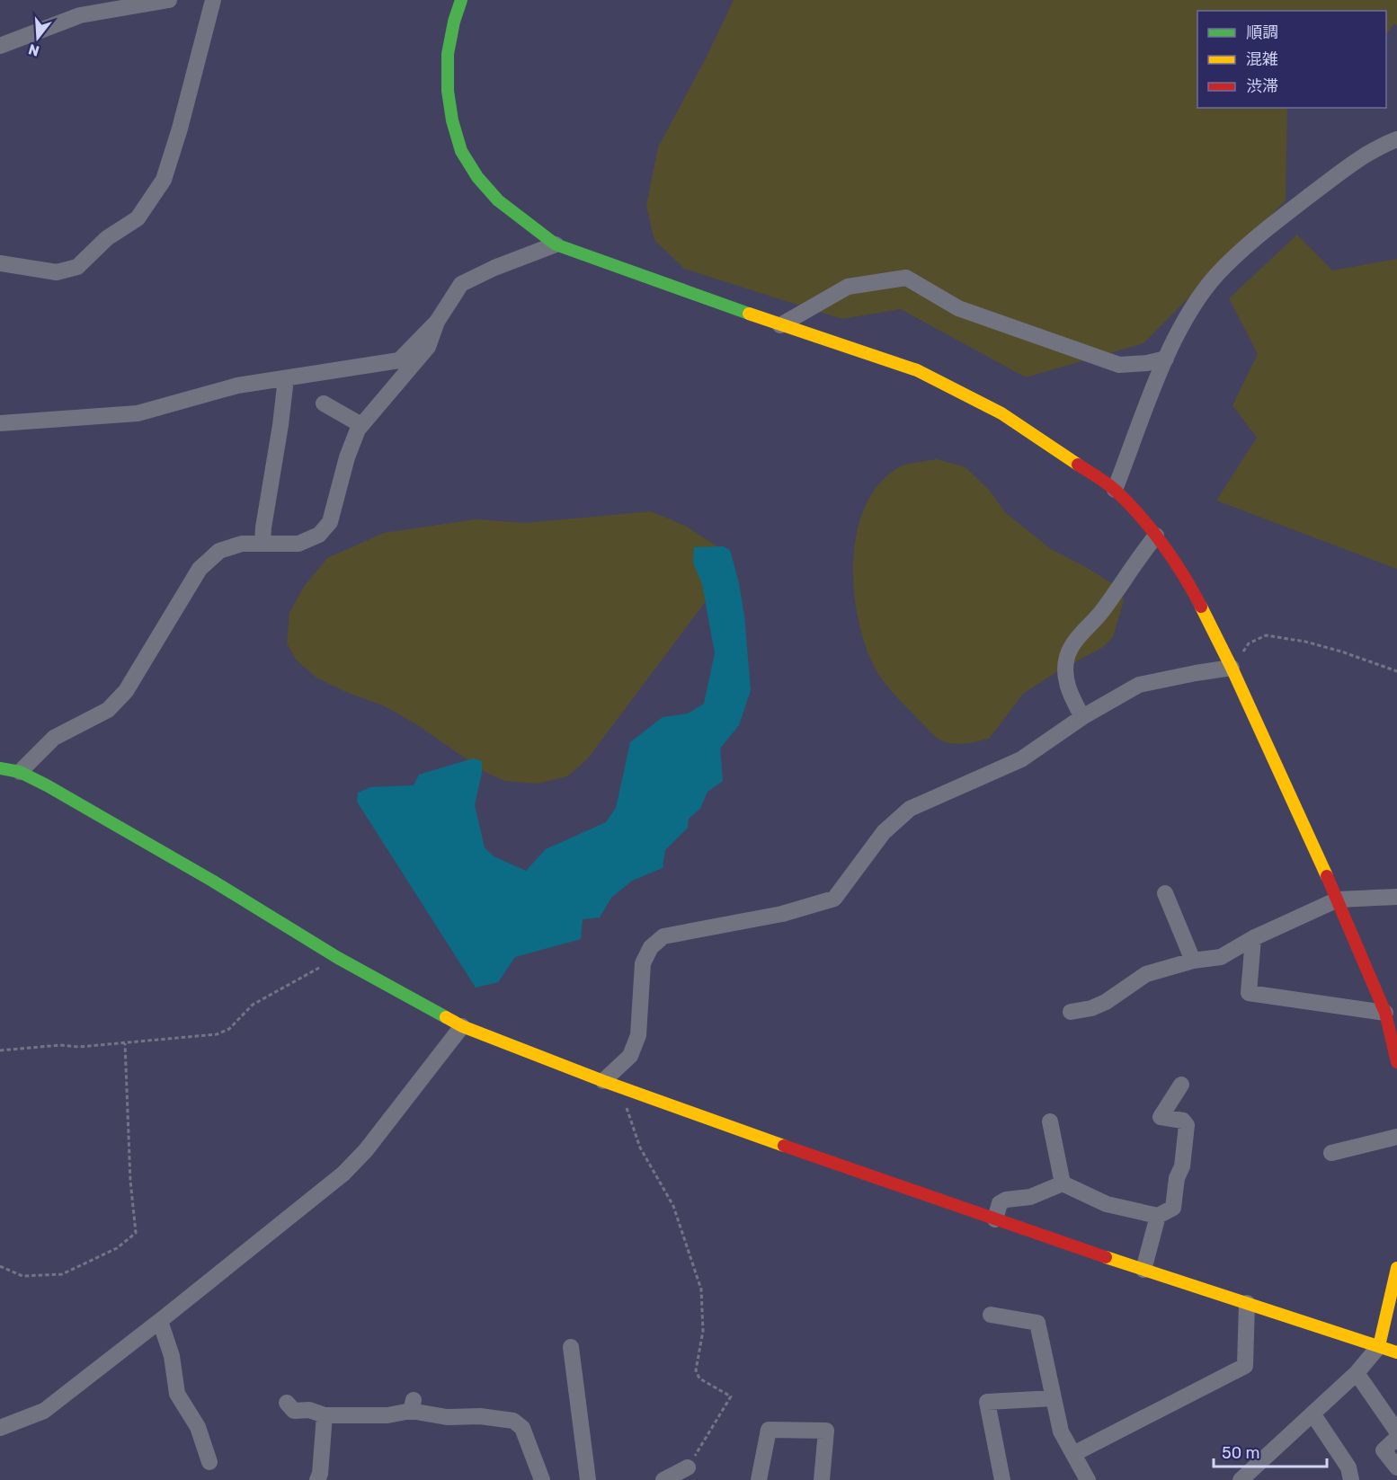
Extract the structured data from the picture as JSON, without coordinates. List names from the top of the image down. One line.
{"legend":["順調","混雑","渋滞"],"scale_bar":"50 m","north":"bottom"}
